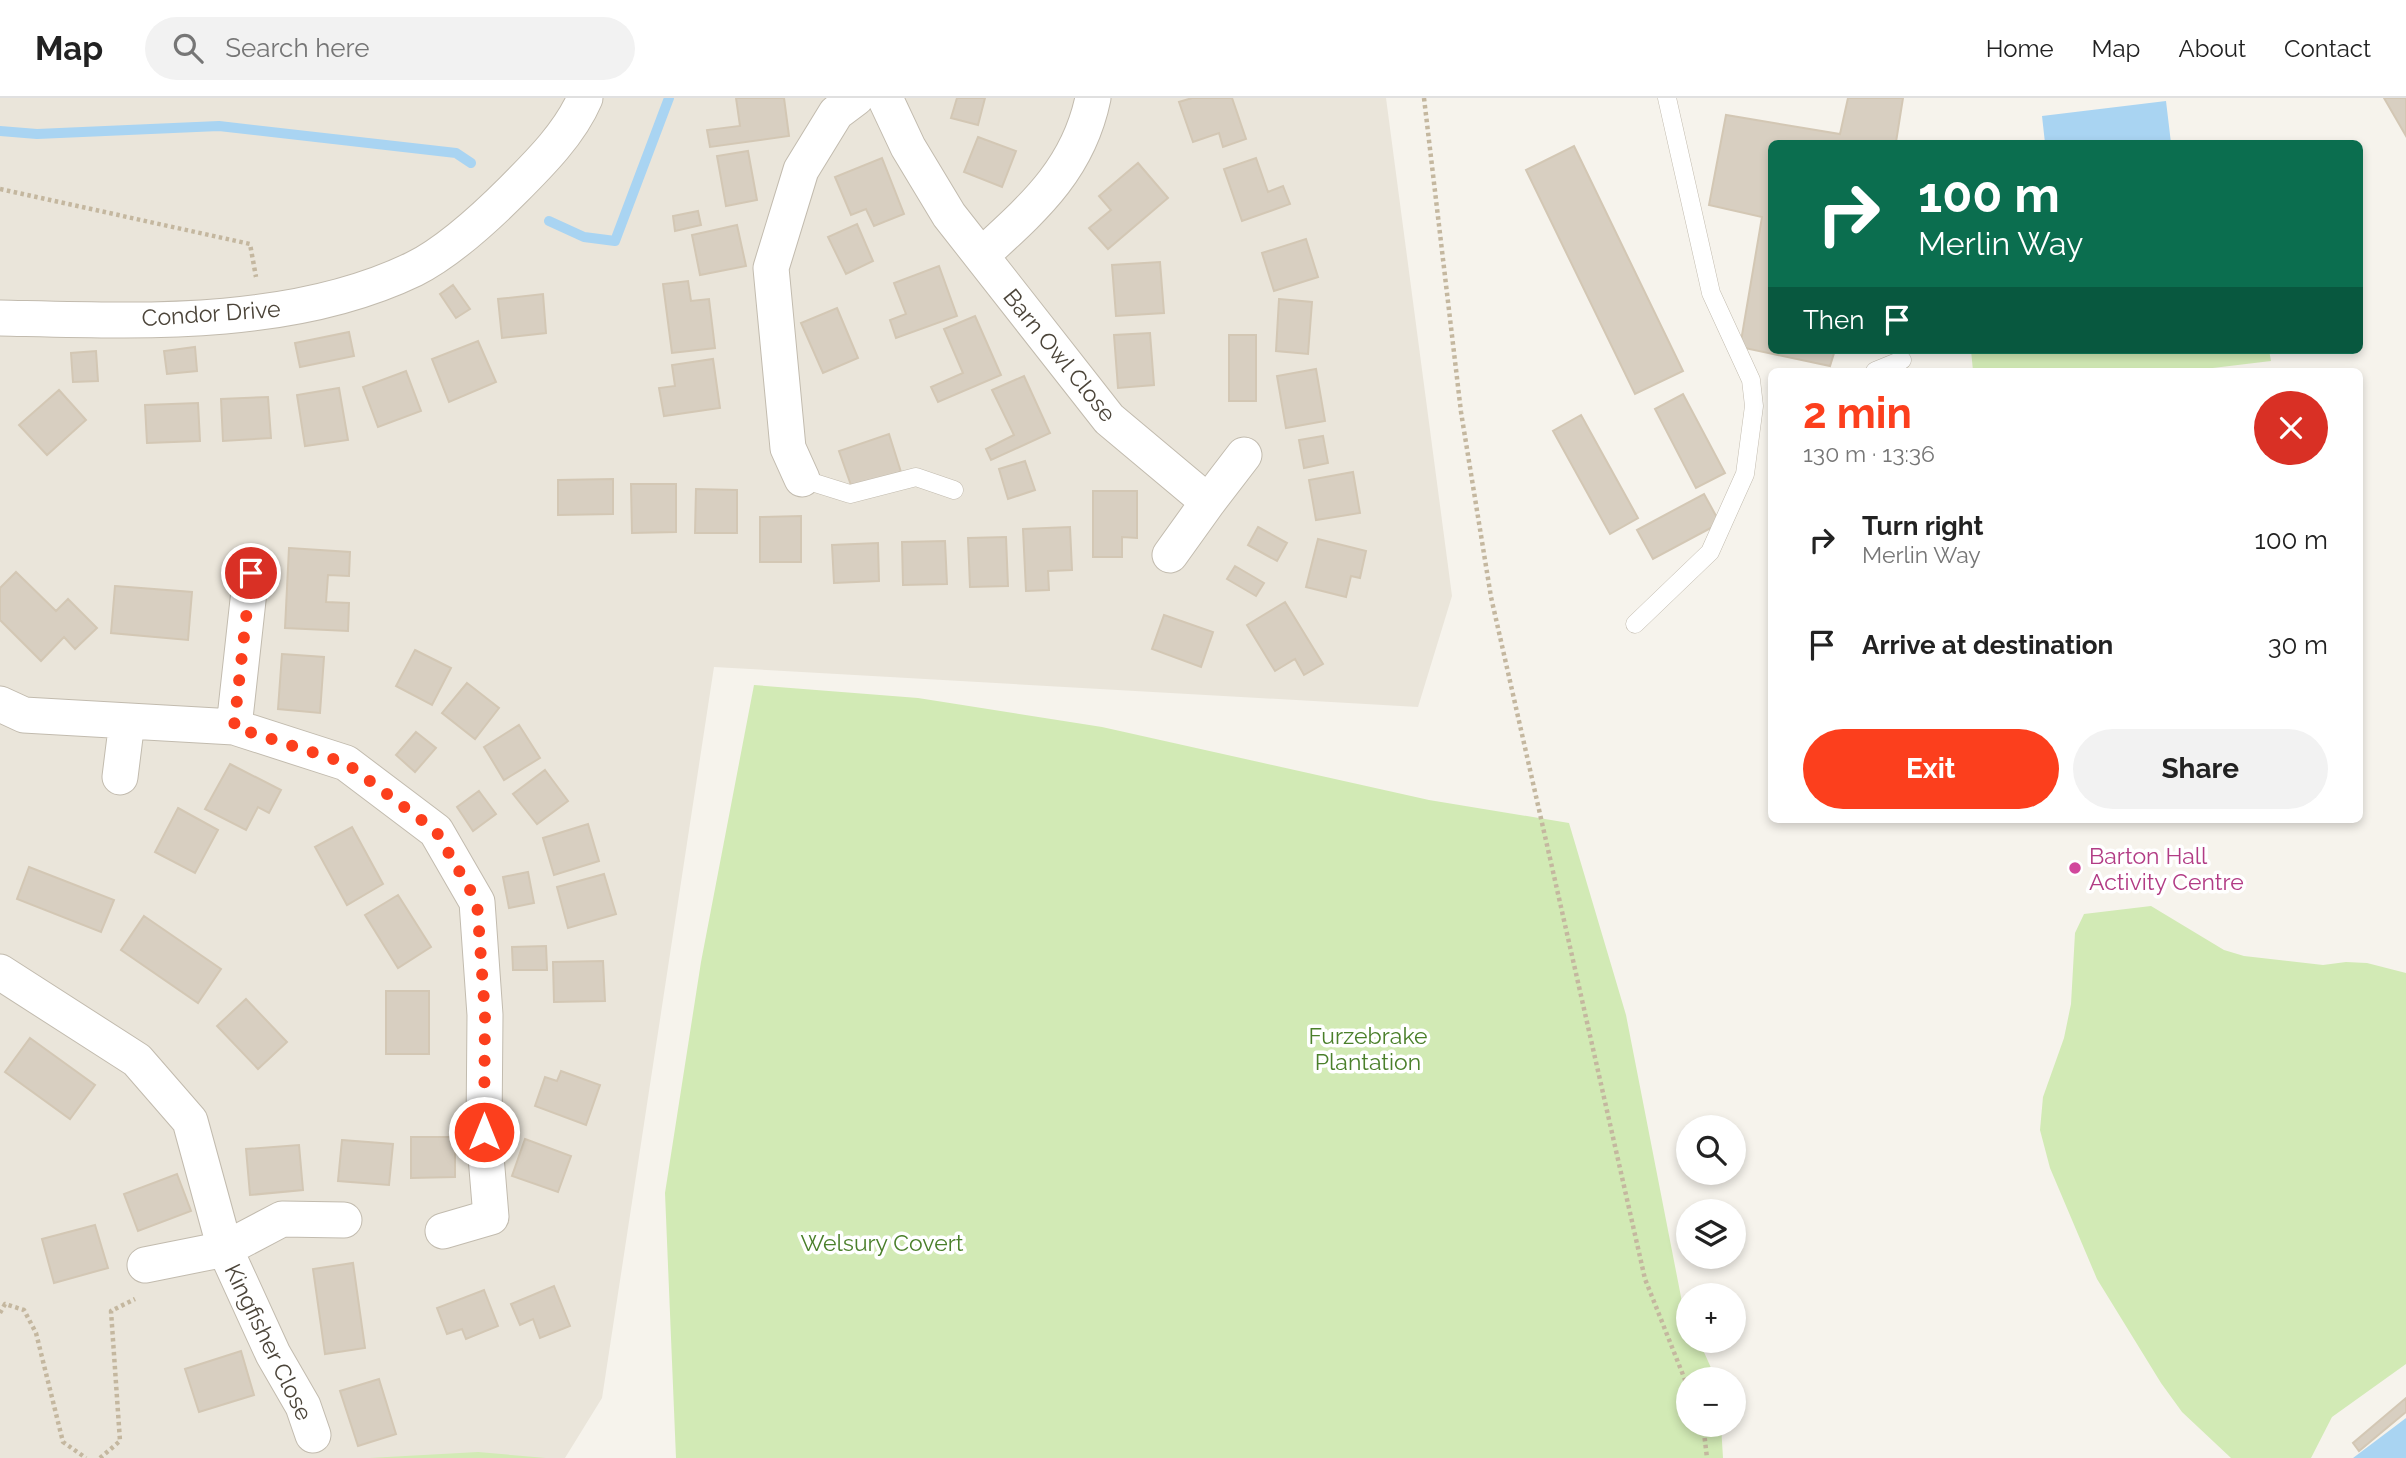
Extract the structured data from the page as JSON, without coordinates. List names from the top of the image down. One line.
{"streets":{"street":["Condor Drive","Barn Owl Close","Kingfisher Close"]},"parks":["Furzebrake Plantation","Welsury Covert"],"places":["Barton Hall Activity Centre"],"page":{"header":"Map","search":"Search here","nav":["Home","Map","About","Contact"],"turn":["100 m","Merlin Way"],"then":"Then","heading":["2 min","130 m · 13:36"],"list":[{"name":"Turn right","note":"Merlin Way","value":"100 m"},{"name":"Arrive at destination","value":"30 m"}],"buttons":["Exit","Share"],"map_buttons":["+","−"]}}
